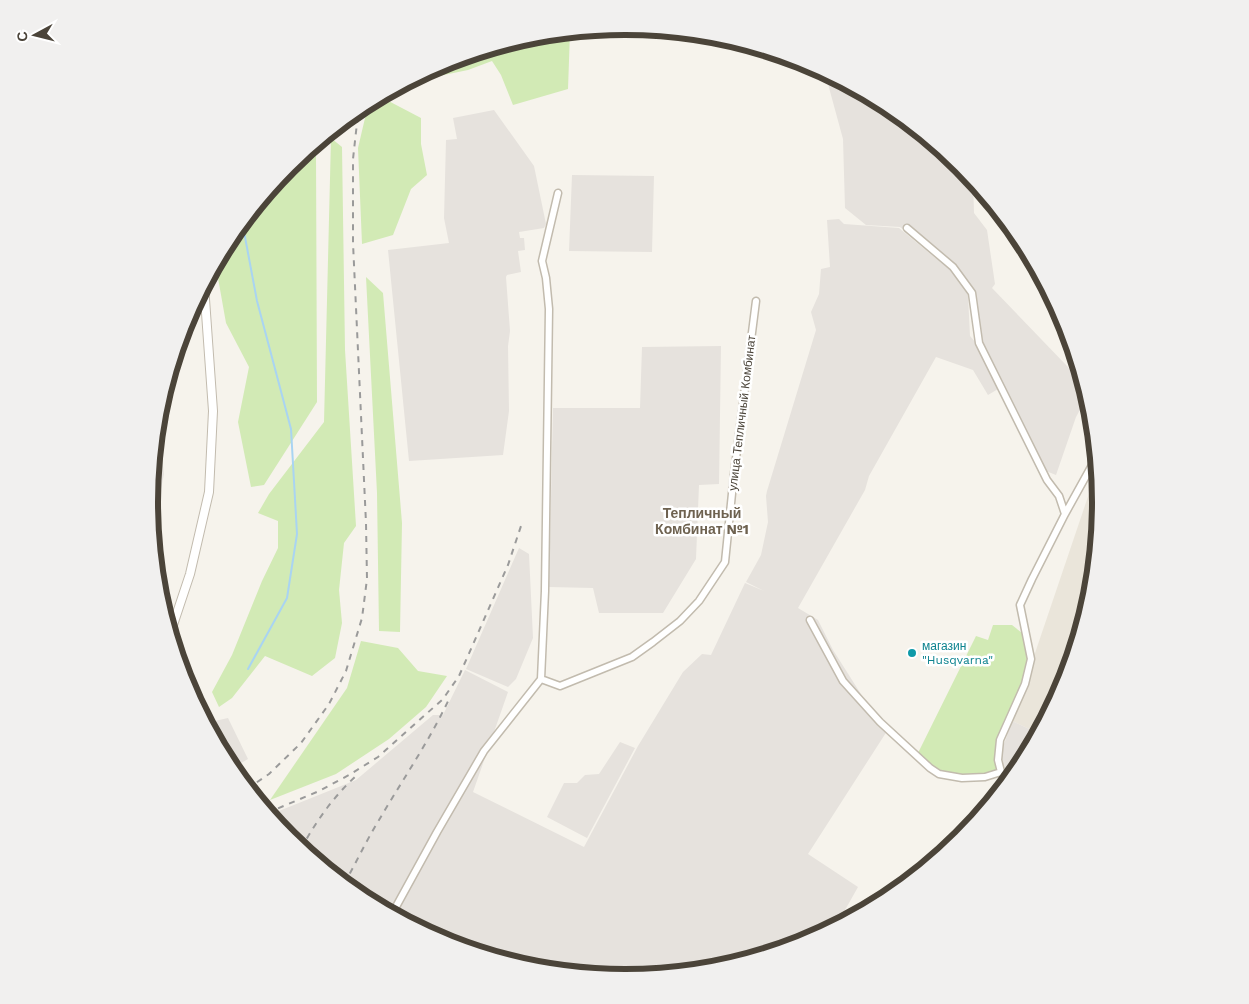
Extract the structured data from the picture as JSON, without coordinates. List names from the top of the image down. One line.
{"streets":{"street":["улица Тепличный Комбинат"]},"districts":["Тепличный Комбинат №1"],"places":["магазин \"Husqvarna\""],"north":"left"}
